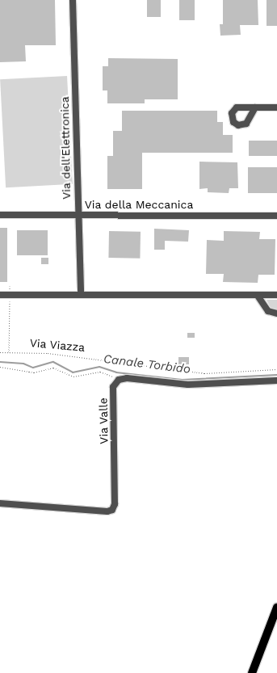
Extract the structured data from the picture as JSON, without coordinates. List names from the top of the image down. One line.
{"streets":{"street":["Via dell'Elettronica","Via della Meccanica","Via Valle"],"path":["Via Viazza"]},"crossings":[["Via dell'Elettronica","Via della Meccanica"]],"water":["Canale Torbido"]}
